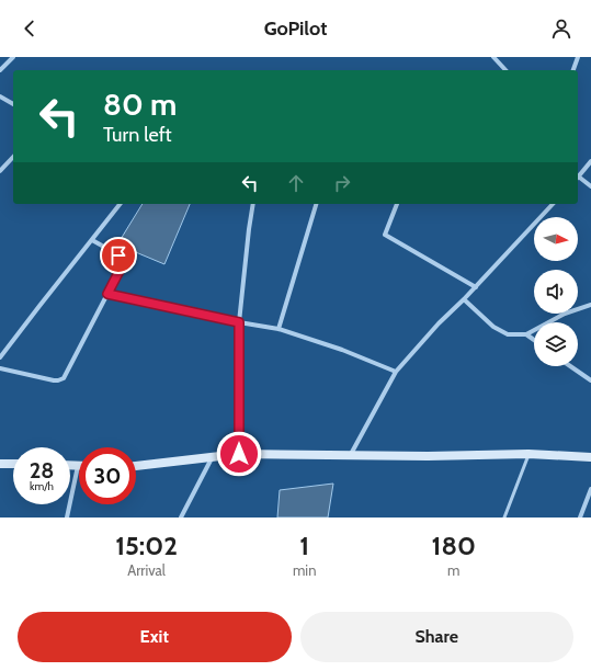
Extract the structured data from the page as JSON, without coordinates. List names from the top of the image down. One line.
{"north":"right","page":{"header":"GoPilot","turn":["80 m","Turn left"],"speed":"28 km/h","limit":"30","eta":["15:02","Arrival","1","min","180","m"],"buttons":["Exit","Share"]}}
